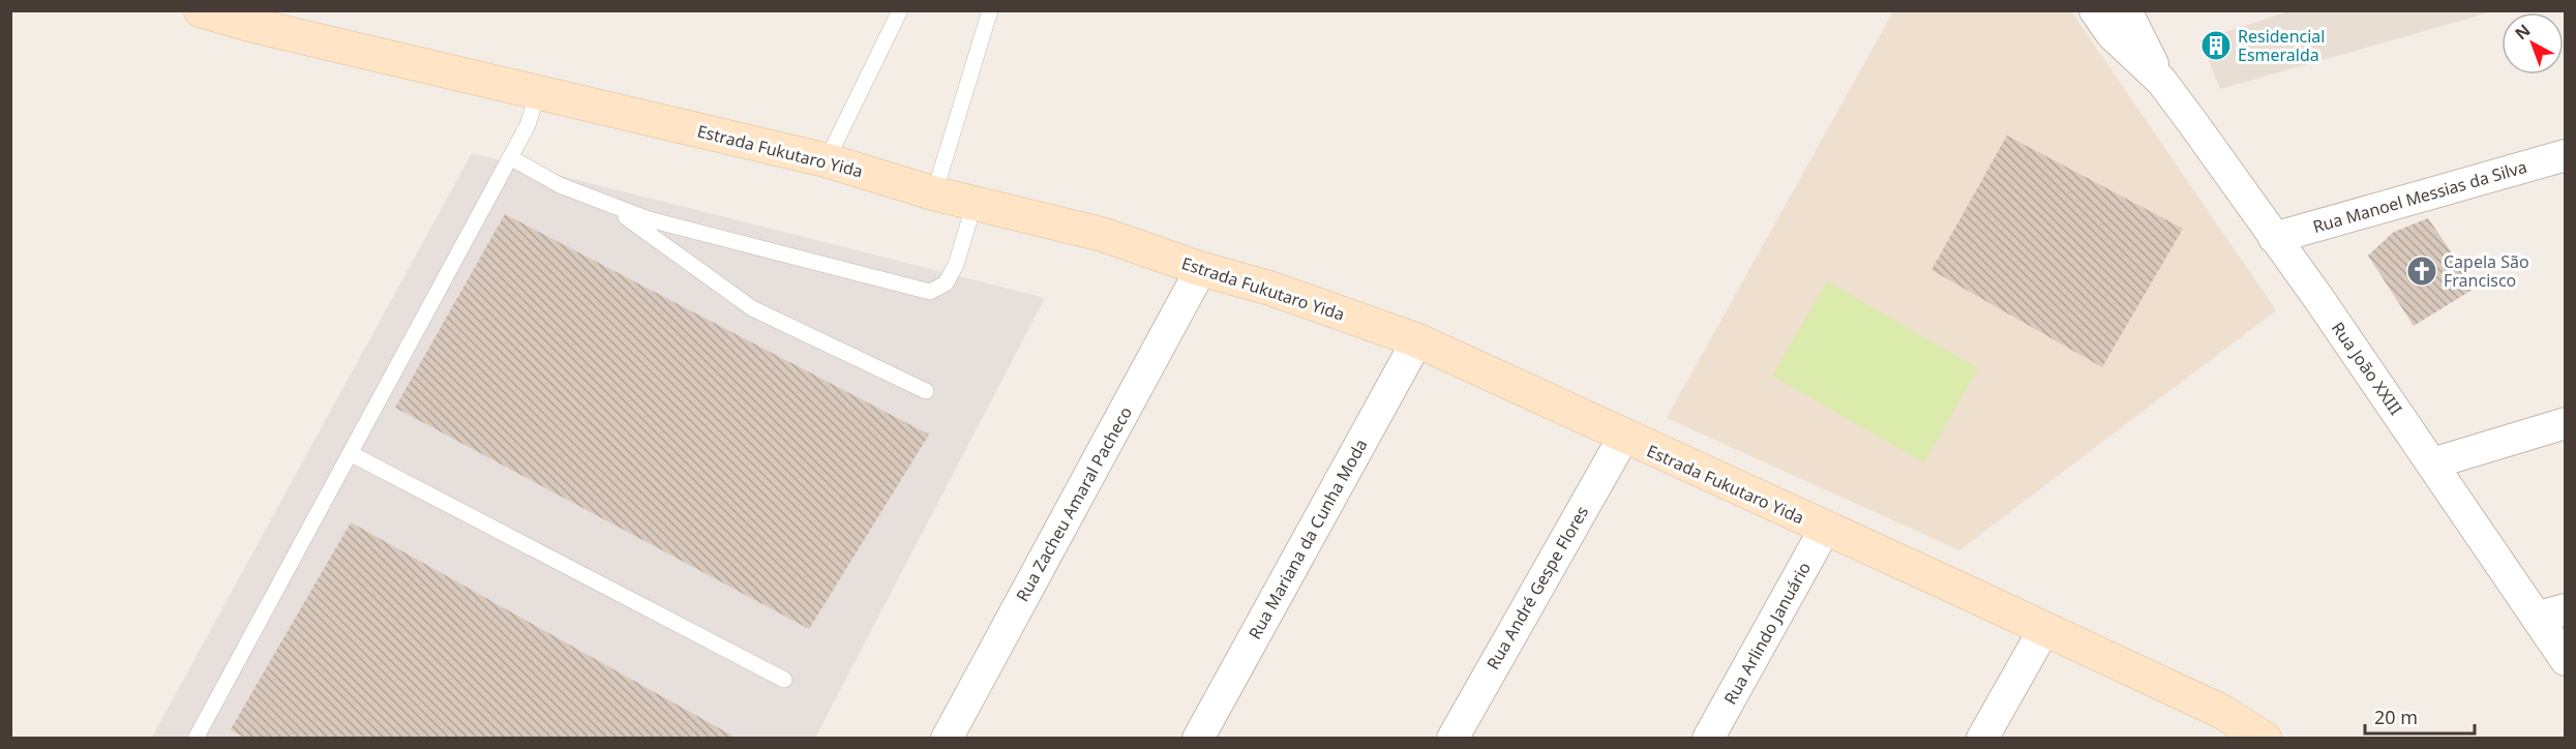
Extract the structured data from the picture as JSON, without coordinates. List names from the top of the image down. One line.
{"streets":{"street":["Estrada Fukutaro Yida","Rua Manoel Messias da Silva","Rua João XXIII","Rua Zacheu Amaral Pacheco","Rua Mariana da Cunha Moda","Rua André Gespe Flores","Rua Arlindo Januário"]},"crossings":[["Estrada Fukutaro Yida","Rua Zacheu Amaral Pacheco"],["Estrada Fukutaro Yida","Rua Mariana da Cunha Moda"],["Estrada Fukutaro Yida","Rua André Gespe Flores"],["Estrada Fukutaro Yida","Rua Arlindo Januário"],["Rua Manoel Messias da Silva","Rua João XXIII"]],"places":{"building":["Residencial Esmeralda"],"church":["Capela São Francisco"]},"scale_bar":"20 m","north":"top left"}
